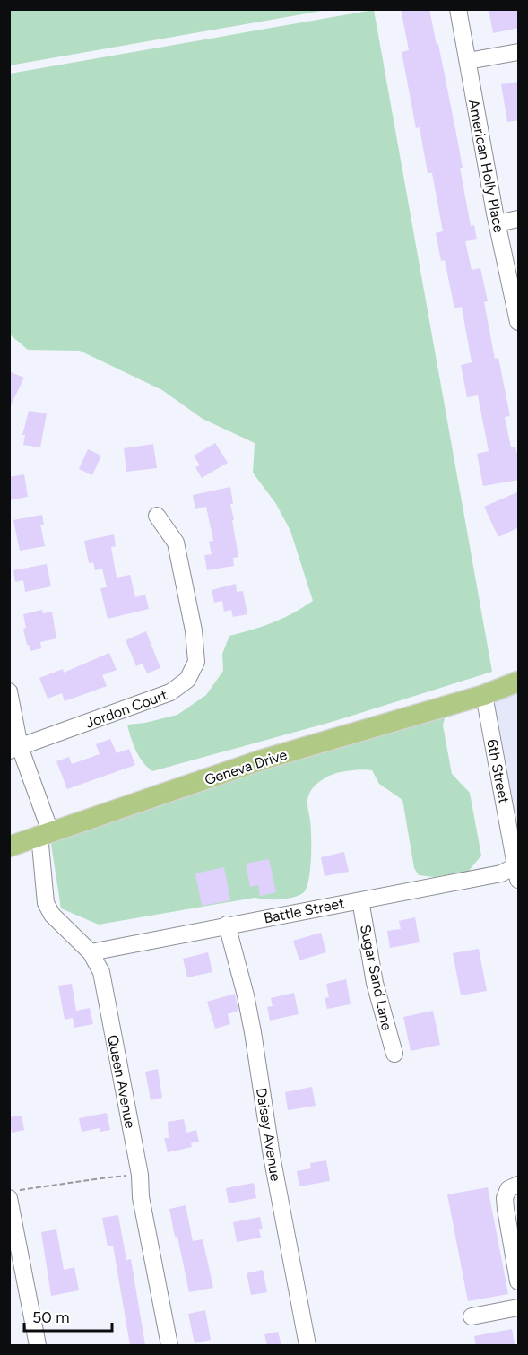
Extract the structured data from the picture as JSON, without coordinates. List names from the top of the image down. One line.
{"streets":{"main road":["Geneva Drive"],"street":["American Holly Place","Jordon Court","6th Street","Battle Street","Sugar Sand Lane","Queen Avenue","Daisey Avenue"]},"crossings":[["Jordon Court","Queen Avenue"],["Geneva Drive","6th Street"],["Geneva Drive","Queen Avenue"],["6th Street","Battle Street"],["Battle Street","Sugar Sand Lane"],["Battle Street","Queen Avenue"],["Battle Street","Daisey Avenue"]],"scale_bar":"50 m"}
